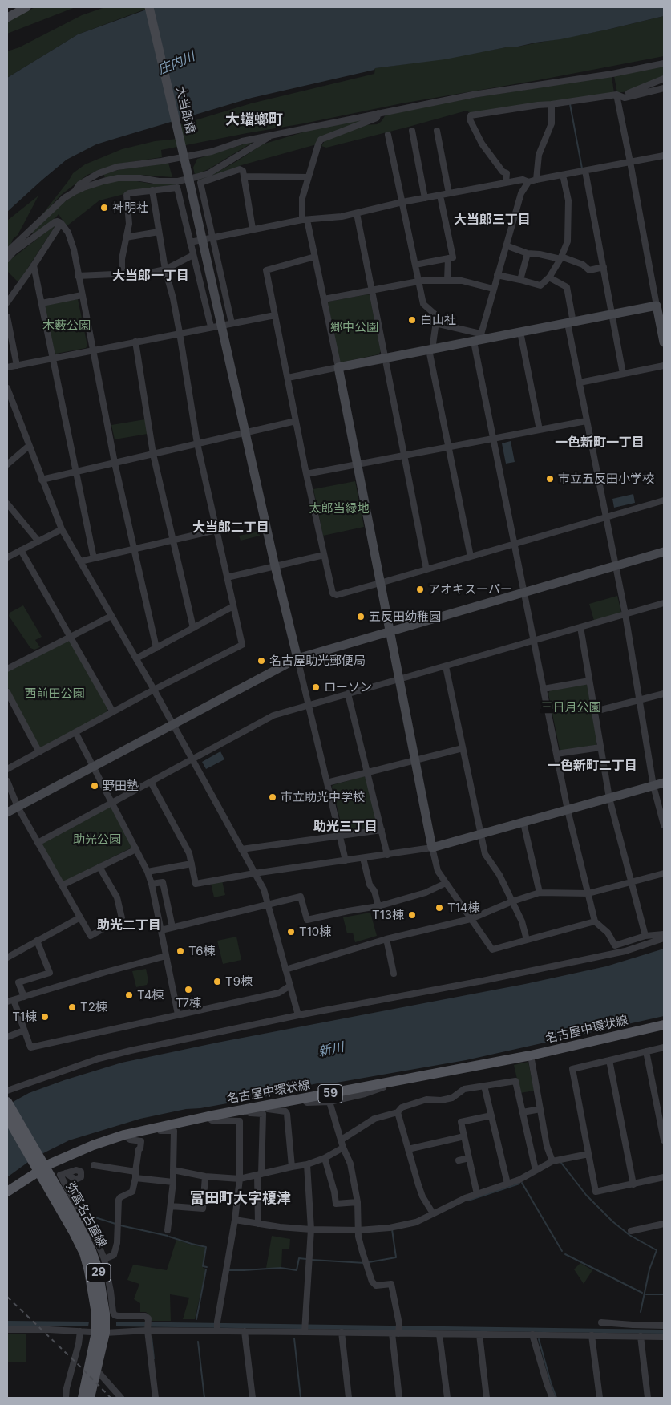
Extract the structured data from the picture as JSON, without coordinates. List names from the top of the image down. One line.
{"streets":{"main road":["名古屋中環状線","59","弥富名古屋線","29"],"street":["大当郎橋"]},"crossings":[["名古屋中環状線","弥富名古屋線"]],"districts":["大蟷螂町","大当郎三丁目","大当郎一丁目","一色新町一丁目","大当郎二丁目","一色新町二丁目","助光三丁目","助光二丁目","富田町大字榎津"],"water":["庄内川","新川"],"parks":["木薮公園","郷中公園","太郎当緑地","西前田公園","三日月公園","助光公園"],"places":["神明社","白山社","市立五反田小学校","アオキスーパー","五反田幼稚園","名古屋助光郵便局","ローソン","野田塾","市立助光中学校","T14棟","T13棟","T10棟","T6棟","T9棟","T7棟","T4棟","T2棟","T1棟"]}
